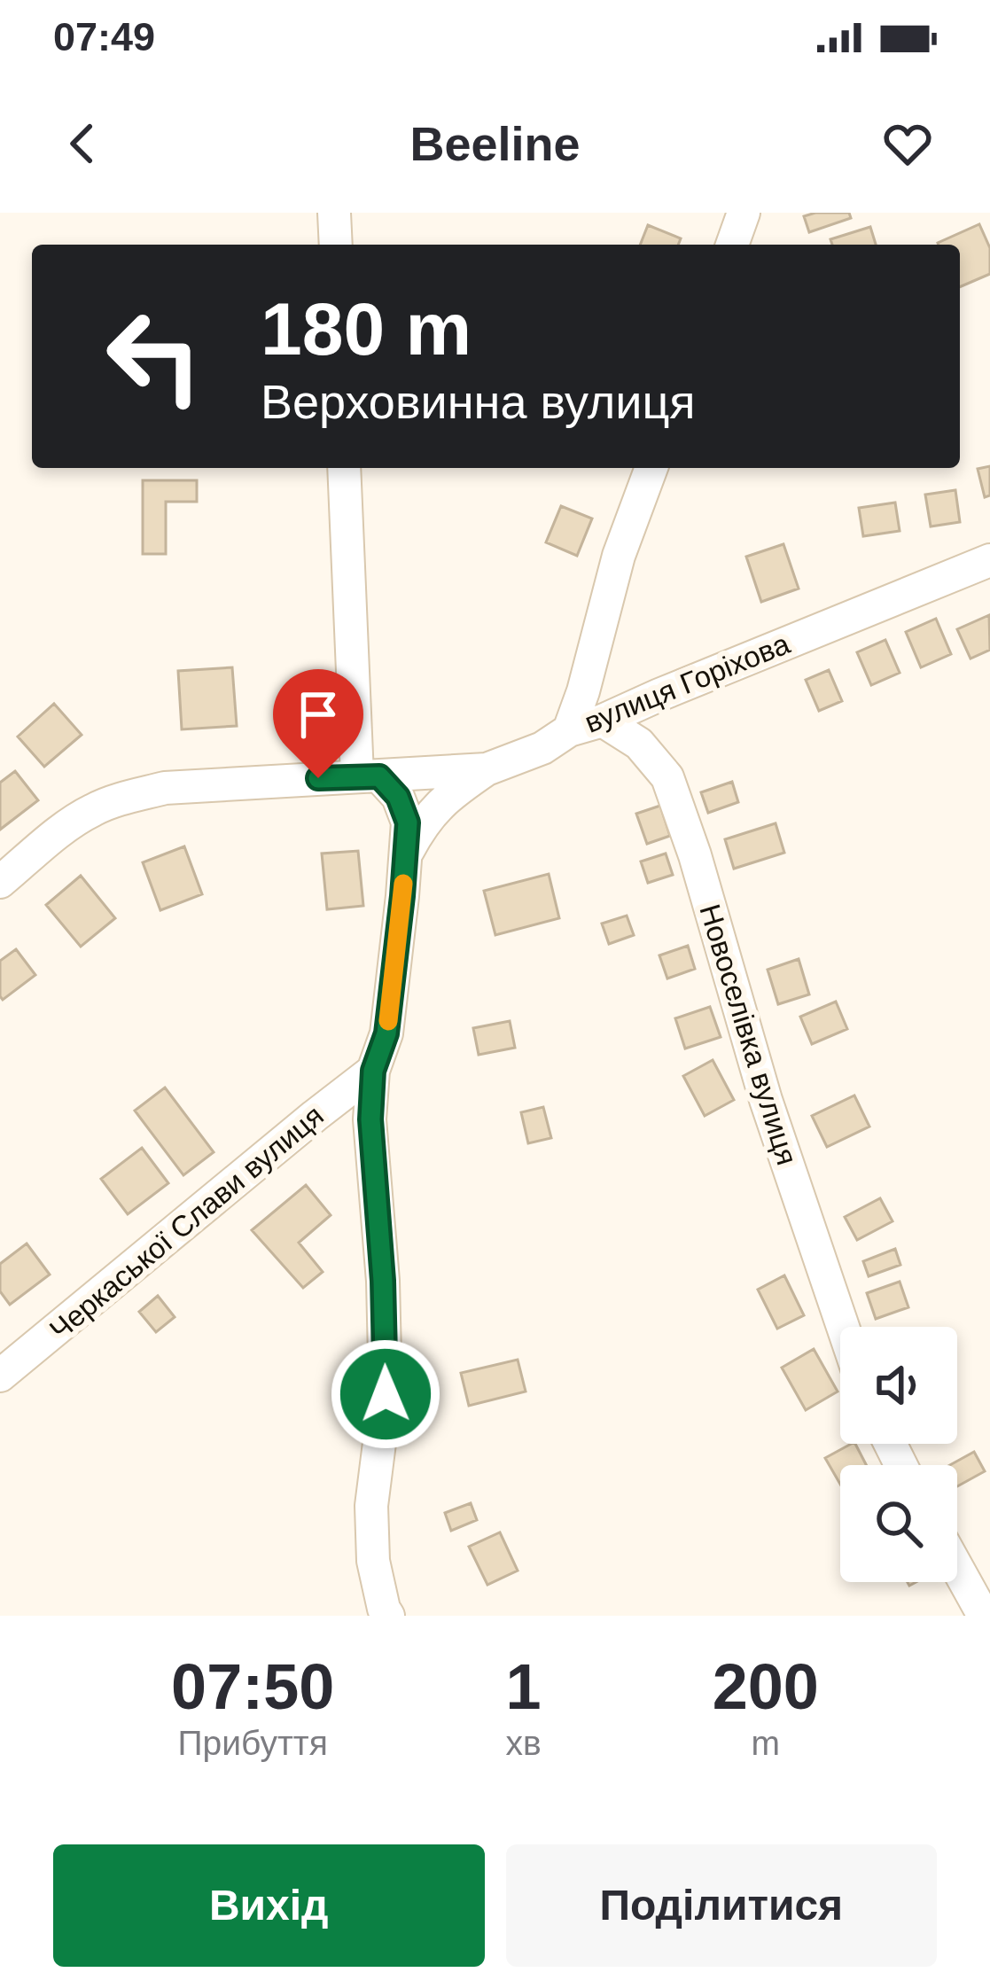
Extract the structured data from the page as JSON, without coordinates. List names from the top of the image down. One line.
{"streets":{"street":["вулиця Горіхова","Новоселівка вулиця","Черкаської Слави вулиця"]},"crossings":[["вулиця Горіхова","Новоселівка вулиця"]],"page":{"status":"07:49","header":"Beeline","turn":["180 m","Верховинна вулиця"],"eta":["07:50","Прибуття","1","хв","200","m"],"buttons":["Вихід","Поділитися"]}}
